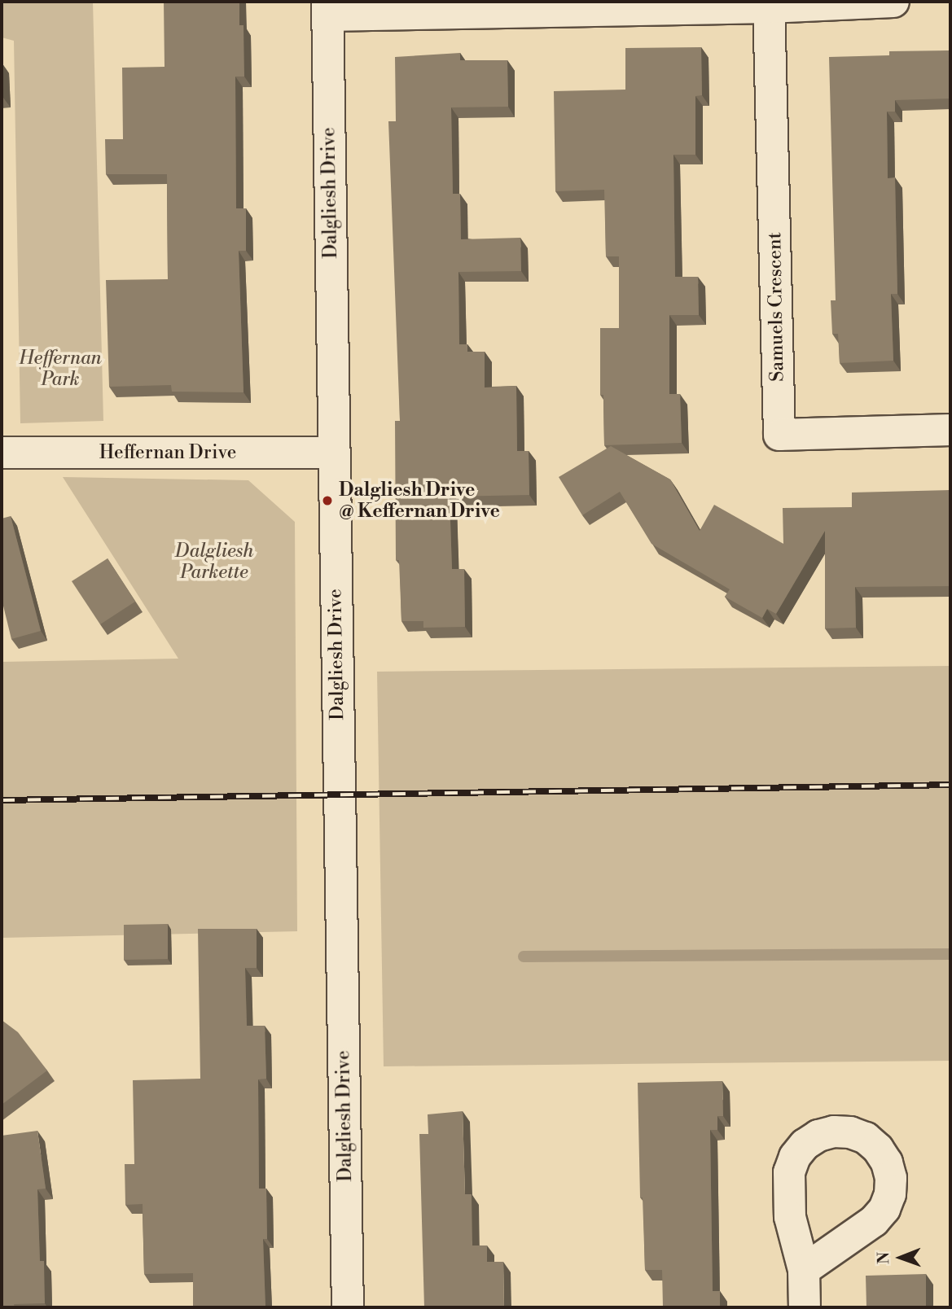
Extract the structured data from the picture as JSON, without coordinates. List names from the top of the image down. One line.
{"streets":{"street":["Dalgliesh Drive","Samuels Crescent","Heffernan Drive"]},"crossings":[["Dalgliesh Drive","Heffernan Drive"]],"parks":["Heffernan Park","Dalgliesh Parkette"],"places":["Dalgliesh Drive @ Keffernan Drive"],"north":"left"}
